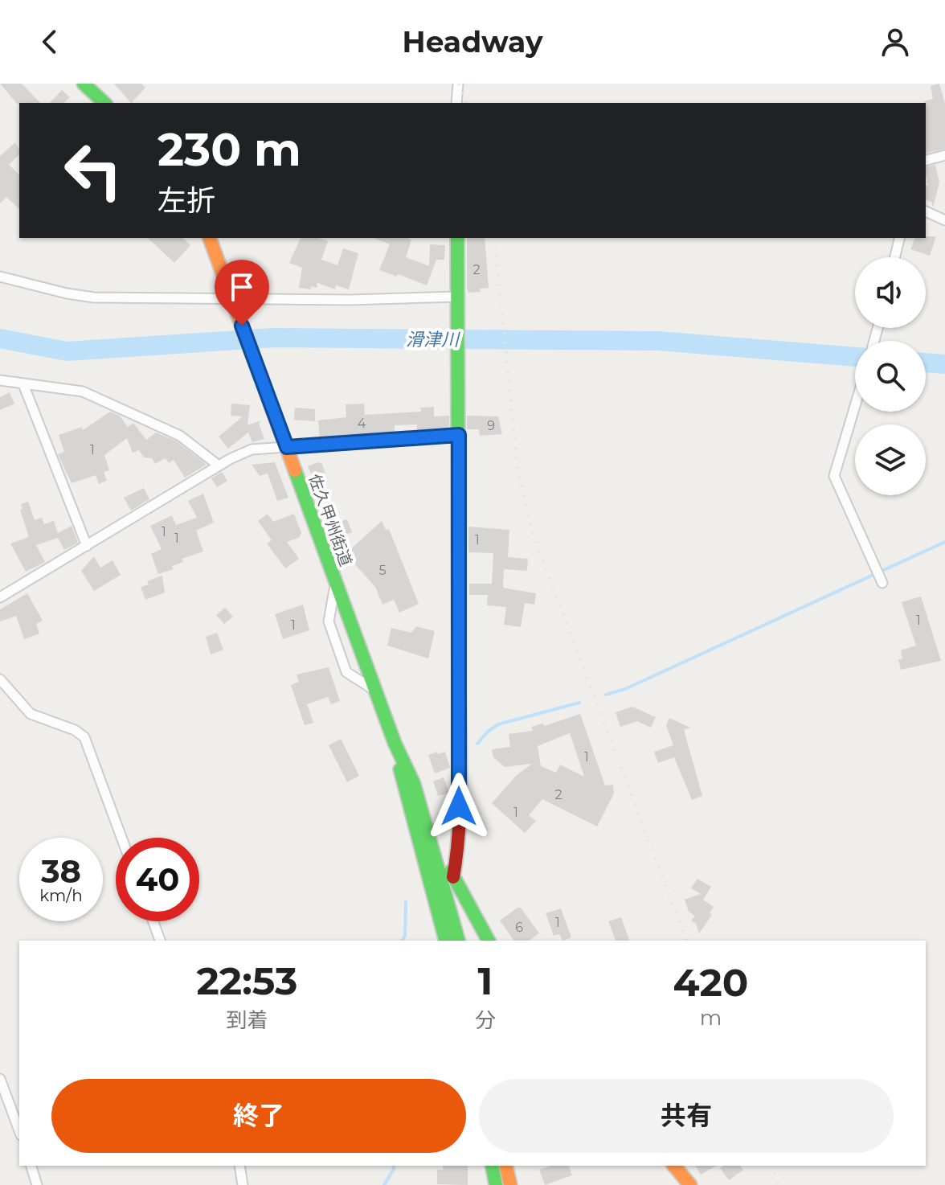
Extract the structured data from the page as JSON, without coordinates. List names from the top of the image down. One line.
{"streets":{"main road":["佐久甲州街道"]},"water":["滑津川"],"house_numbers":["2","4","9","1","1","1","1","5","1","1","1","2","1","1","6"],"page":{"header":"Headway","turn":["230 m","左折"],"speed":"38 km/h","limit":"40","eta":["22:53","到着","1","分","420","m"],"buttons":["終了","共有"]}}
